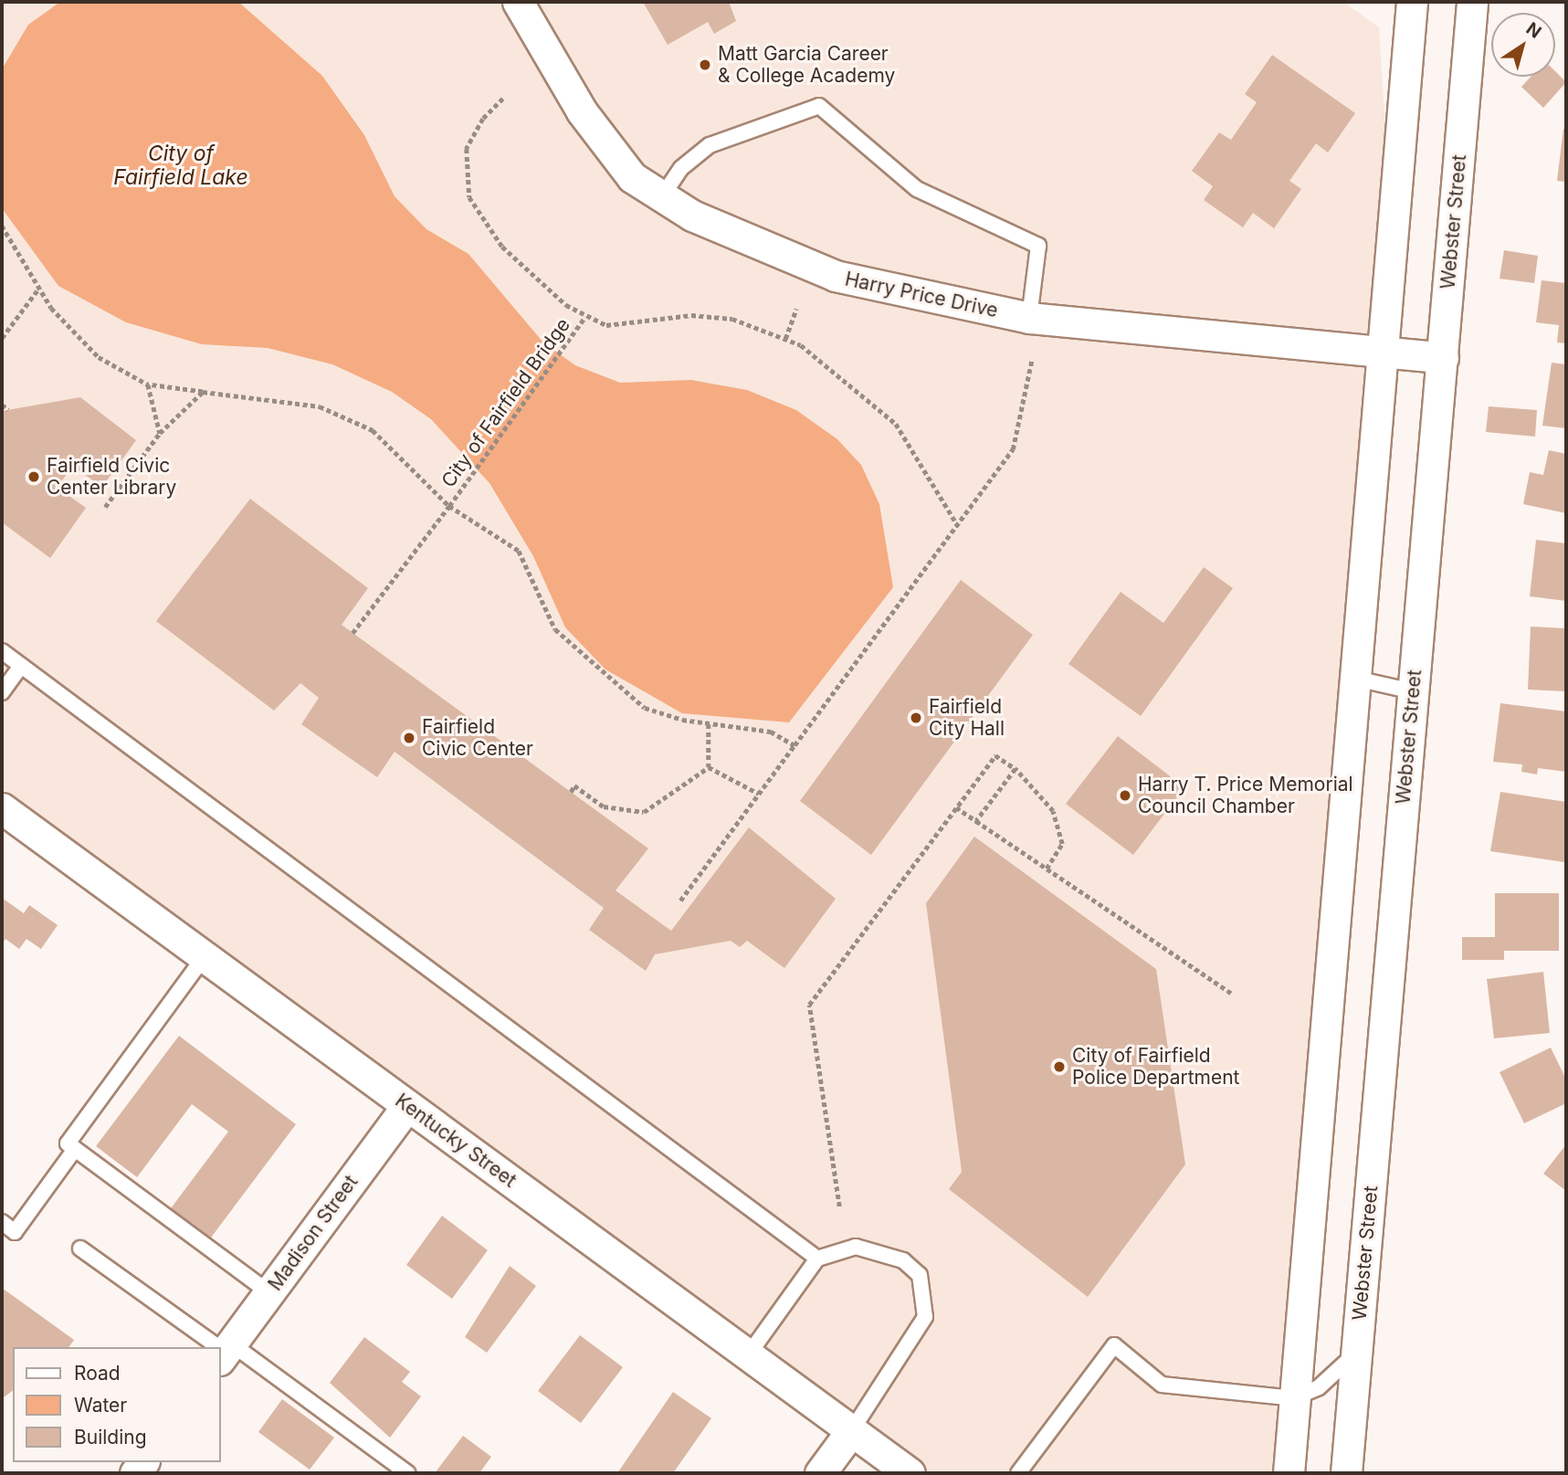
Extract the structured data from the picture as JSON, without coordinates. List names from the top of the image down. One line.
{"streets":{"street":["Webster Street","Harry Price Drive","Kentucky Street","Madison Street"],"path":["City of Fairfield Bridge"]},"crossings":[["Webster Street","Harry Price Drive"],["Kentucky Street","Madison Street"]],"water":["City of Fairfield Lake"],"places":["Matt Garcia Career & College Academy","Fairfield Civic Center Library","Fairfield City Hall","Fairfield Civic Center","Harry T. Price Memorial Council Chamber","City of Fairfield Police Department"],"legend":["Road","Water","Building"],"north":"top right"}
